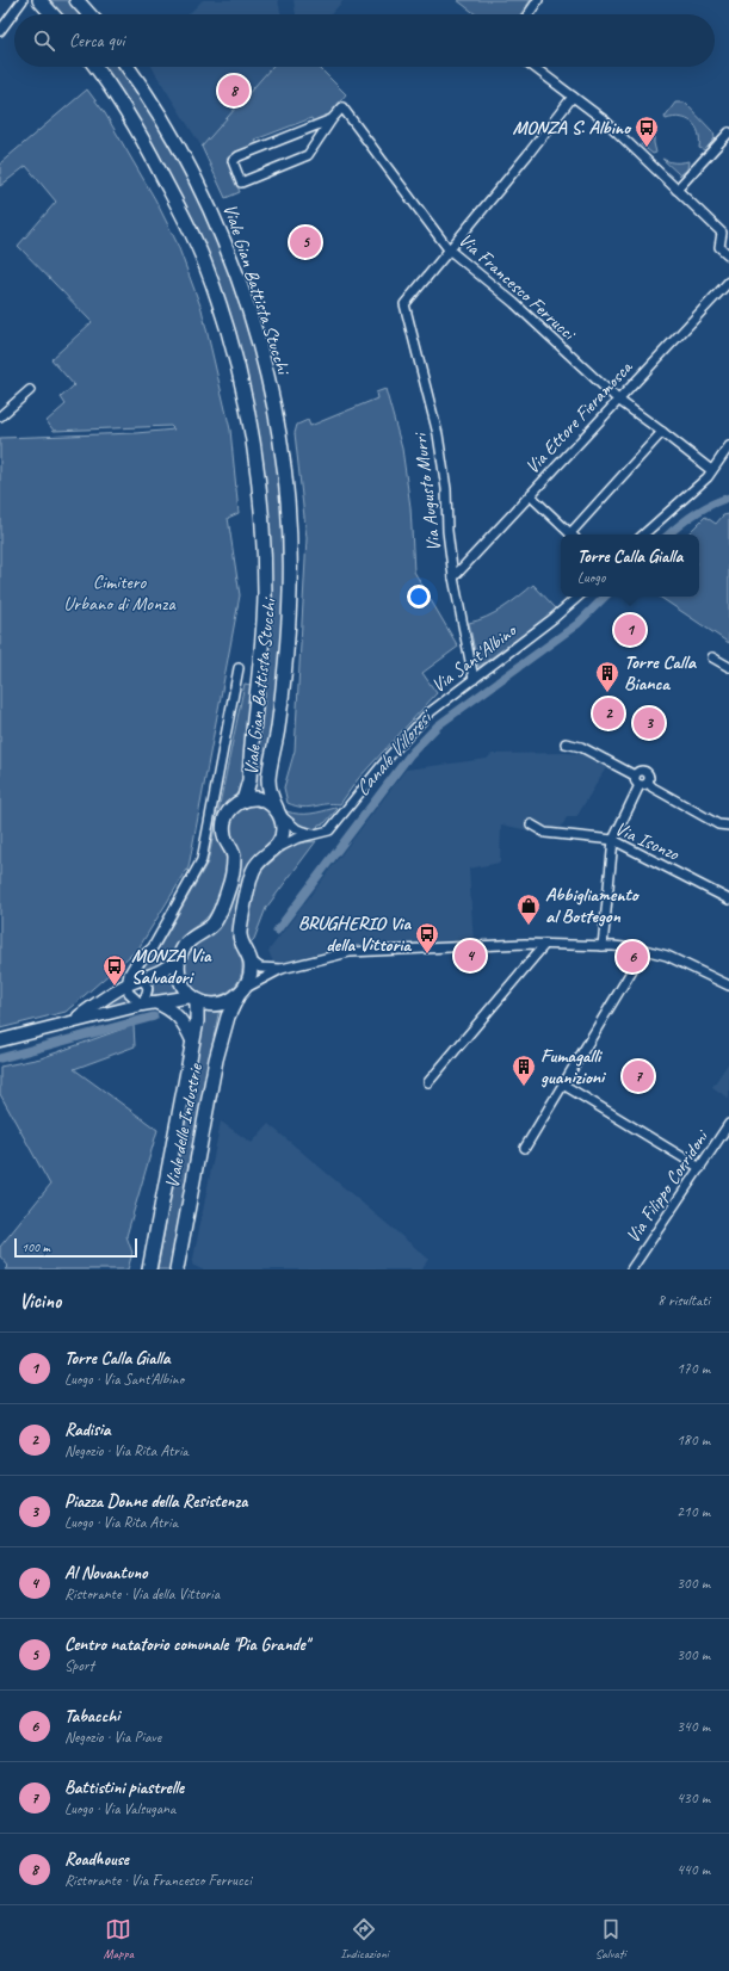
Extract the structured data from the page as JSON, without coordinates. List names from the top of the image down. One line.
{"streets":{"main road":["Viale Gian Battista Stucchi","Viale delle Industrie"],"street":["Via Francesco Ferrucci","Via Ettore Fieramosca","Via Augusto Murri","Via Sant'Albino","Via Isonzo","Via Filippo Corridoni"]},"crossings":[["Via Francesco Ferrucci","Via Ettore Fieramosca"],["Via Francesco Ferrucci","Via Augusto Murri"],["Viale Gian Battista Stucchi","Via Sant'Albino"],["Via Ettore Fieramosca","Via Augusto Murri"],["Via Augusto Murri","Via Sant'Albino"]],"water":["Canale Villoresi"],"parks":["Cimitero Urbano di Monza"],"places":{"bus stop":["MONZA S. Albino","BRUGHERIO Via della Vittoria","MONZA Via Salvadori"],"building":["Torre Calla Bianca","Fumagalli guanizioni"],"shop":["Abbigliamento al Bottegon"]},"scale_bar":"100 m","page":{"search":"Cerca qui","pins":["8","5","1","2","3","4","6","7"],"popup":["Torre Calla Gialla","Luogo"],"scale":"100 m","heading":["Vicino","8 risultati"],"list":[{"mark":"1","name":"Torre Calla Gialla","note":"Luogo · Via Sant'Albino","value":"170 m"},{"mark":"2","name":"Radisia","note":"Negozio · Via Rita Atria","value":"180 m"},{"mark":"3","name":"Piazza Donne della Resistenza","note":"Luogo · Via Rita Atria","value":"210 m"},{"mark":"4","name":"Al Novantuno","note":"Ristorante · Via della Vittoria","value":"300 m"},{"mark":"5","name":"Centro natatorio comunale \"Pia Grande\"","note":"Sport","value":"300 m"},{"mark":"6","name":"Tabacchi","note":"Negozio · Via Piave","value":"340 m"},{"mark":"7","name":"Battistini piastrelle","note":"Luogo · Via Valsugana","value":"430 m"},{"mark":"8","name":"Roadhouse","note":"Ristorante · Via Francesco Ferrucci","value":"440 m"}],"nav":["Mappa","Indicazioni","Salvati"]}}
